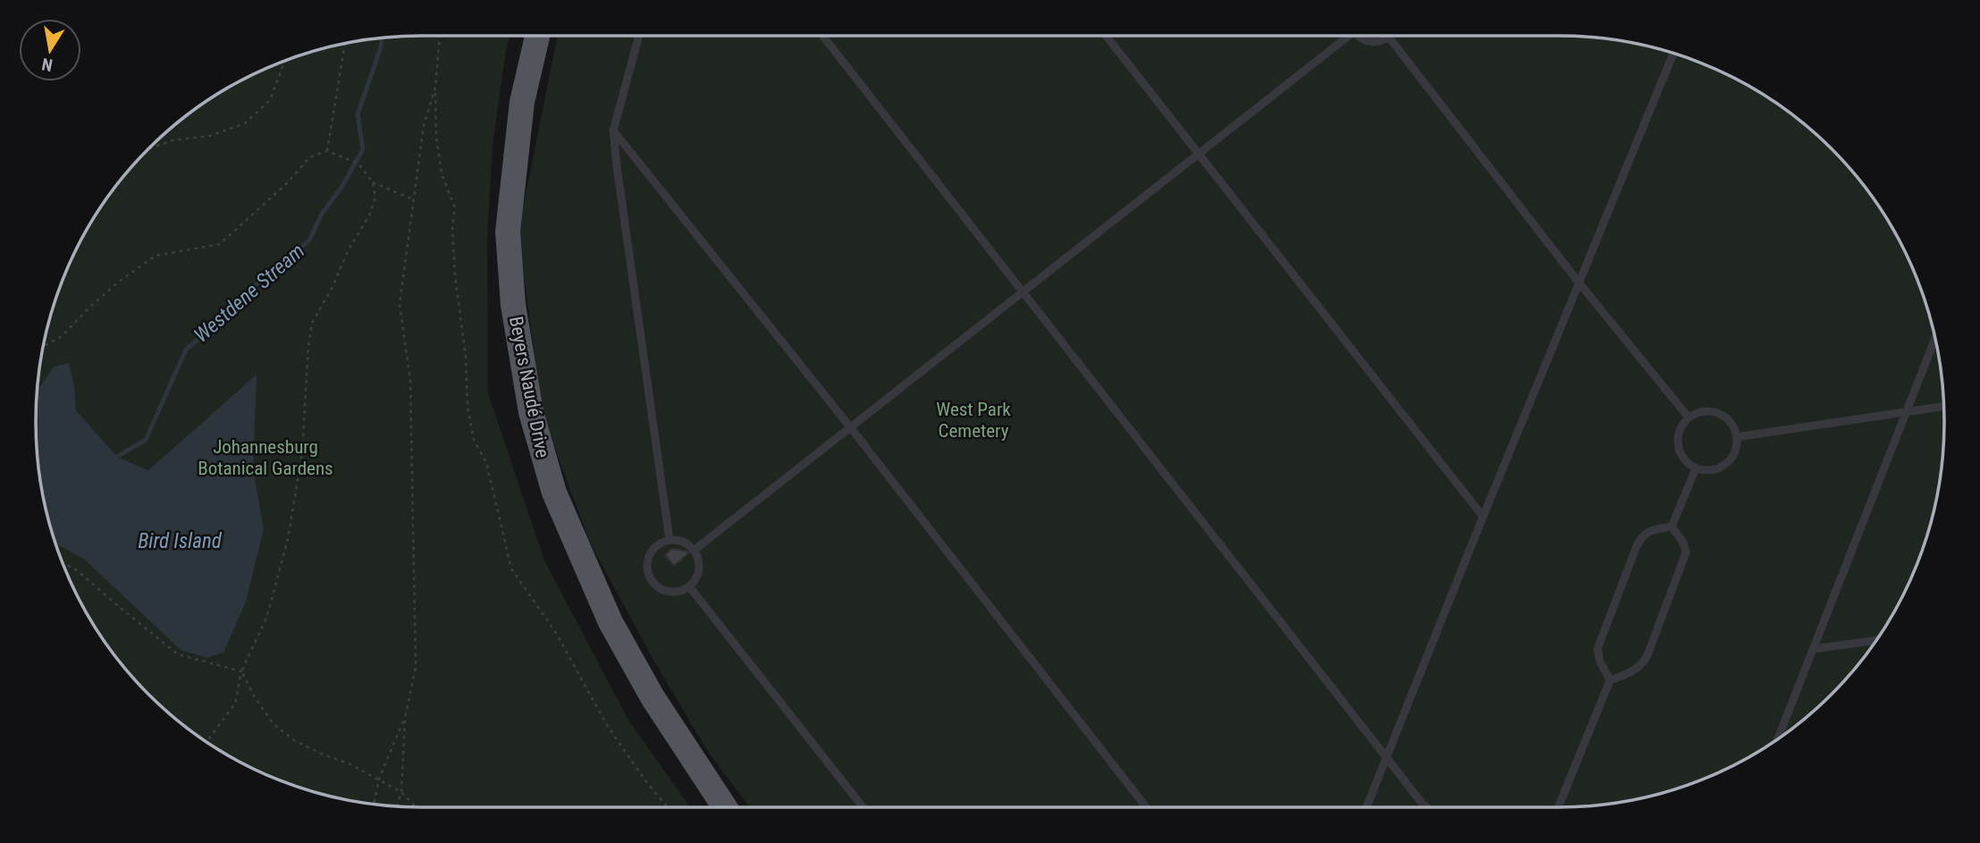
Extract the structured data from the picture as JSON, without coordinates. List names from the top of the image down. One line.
{"streets":{"main road":["Beyers Naudé Drive"]},"water":["Westdene Stream","Bird Island"],"parks":["West Park Cemetery","Johannesburg Botanical Gardens"],"north":"bottom"}
